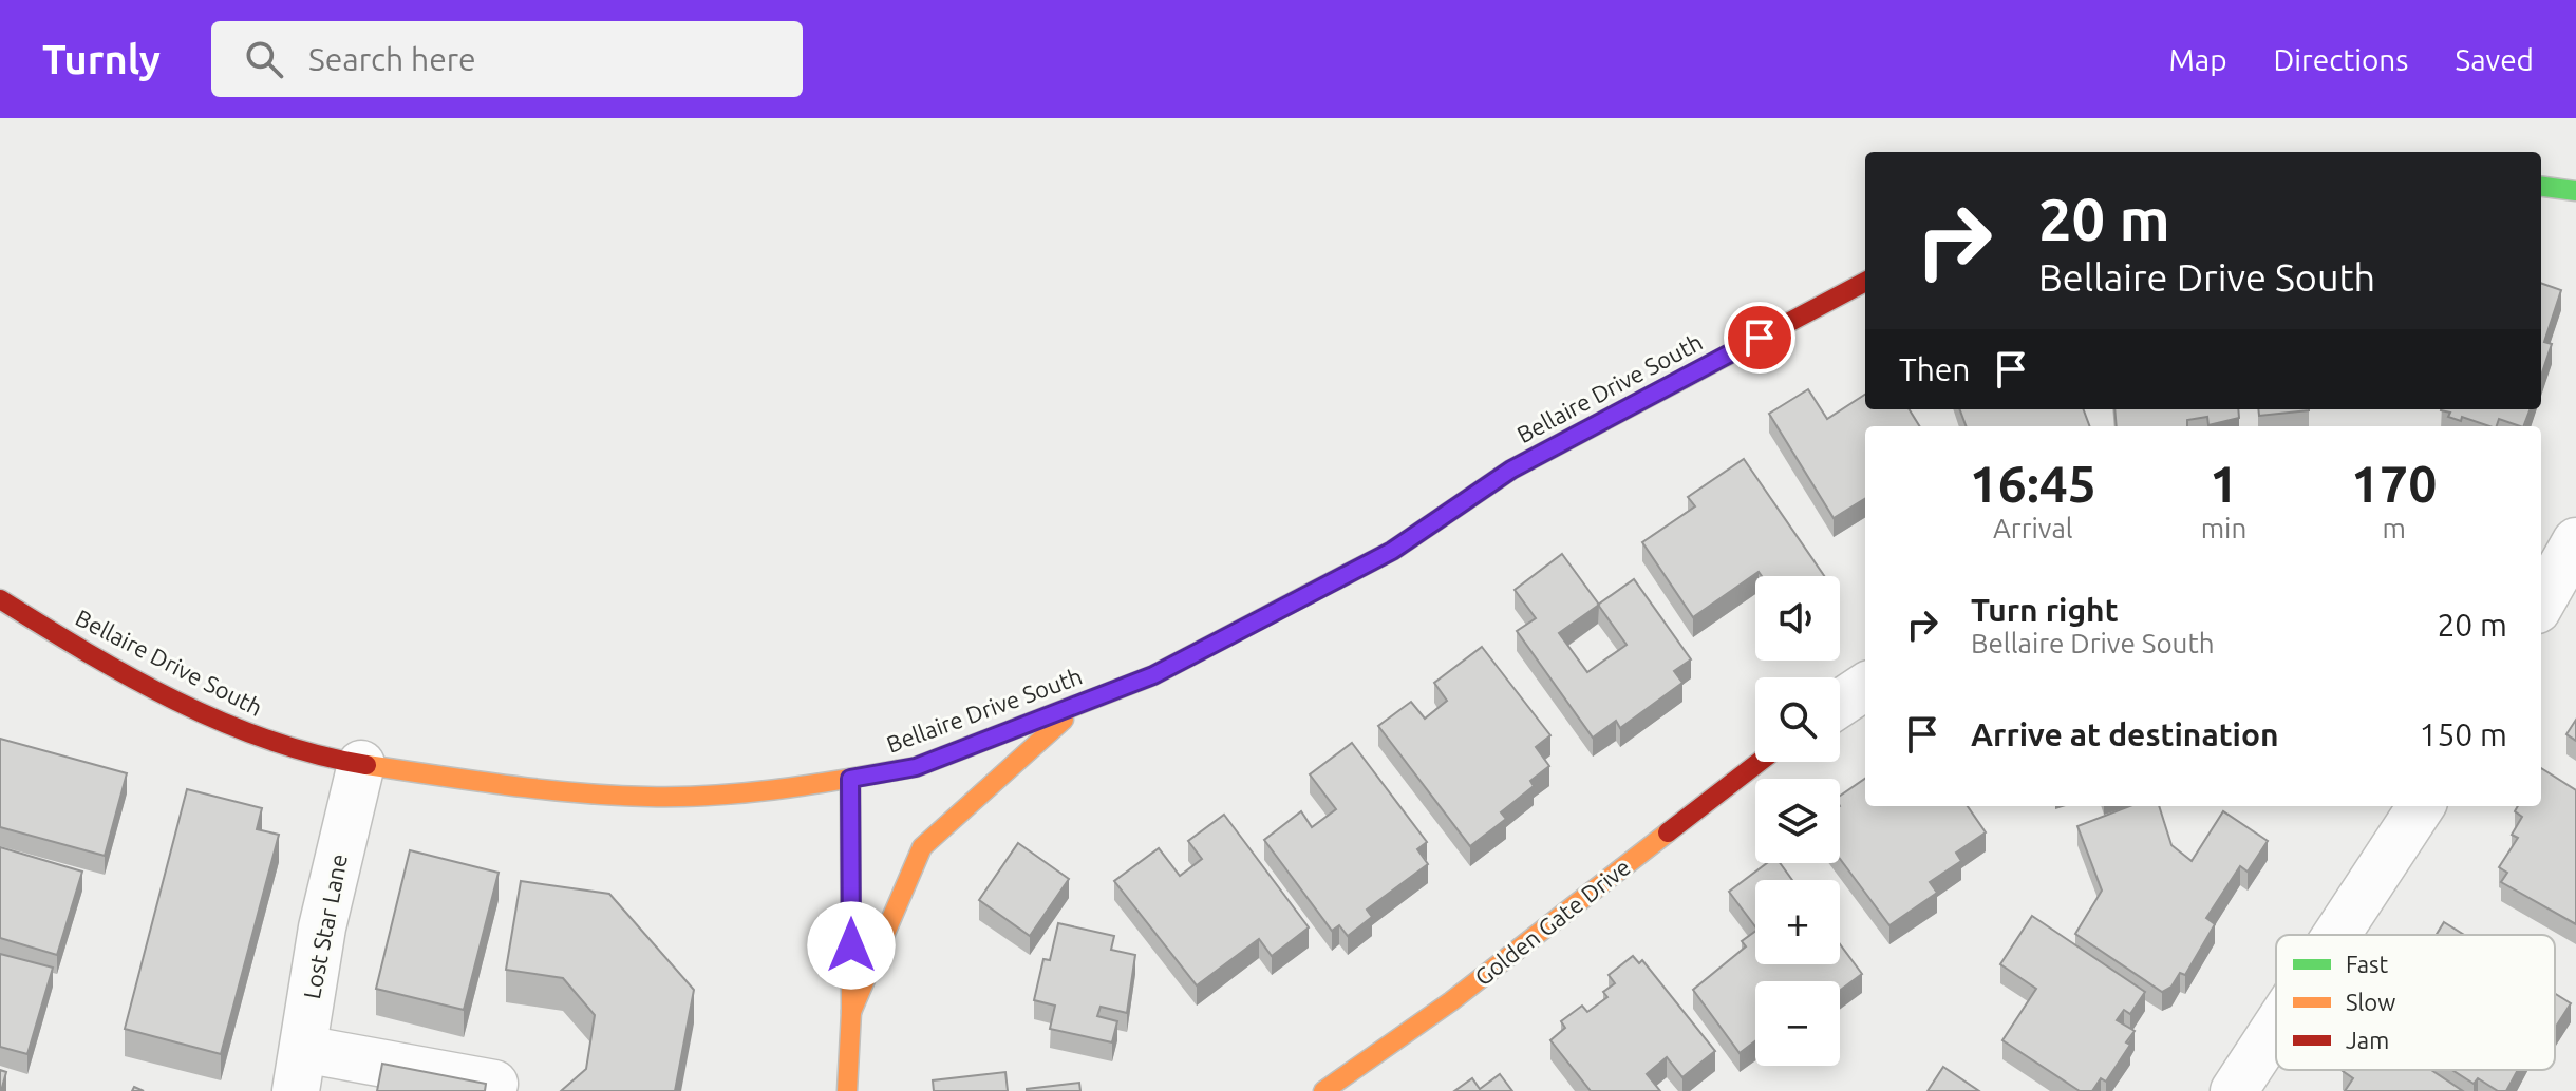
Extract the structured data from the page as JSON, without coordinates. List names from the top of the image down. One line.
{"streets":{"street":["Bellaire Drive South","Golden Gate Drive","Lost Star Lane"]},"crossings":[["Bellaire Drive South","Lost Star Lane"]],"legend":["Fast","Slow","Jam"],"page":{"header":"Turnly","search":"Search here","nav":["Map","Directions","Saved"],"turn":["20 m","Bellaire Drive South"],"then":"Then","eta":["16:45","Arrival","1","min","170","m"],"list":[{"name":"Turn right","note":"Bellaire Drive South","value":"20 m"},{"name":"Arrive at destination","value":"150 m"}],"map_buttons":["+","−"]}}
